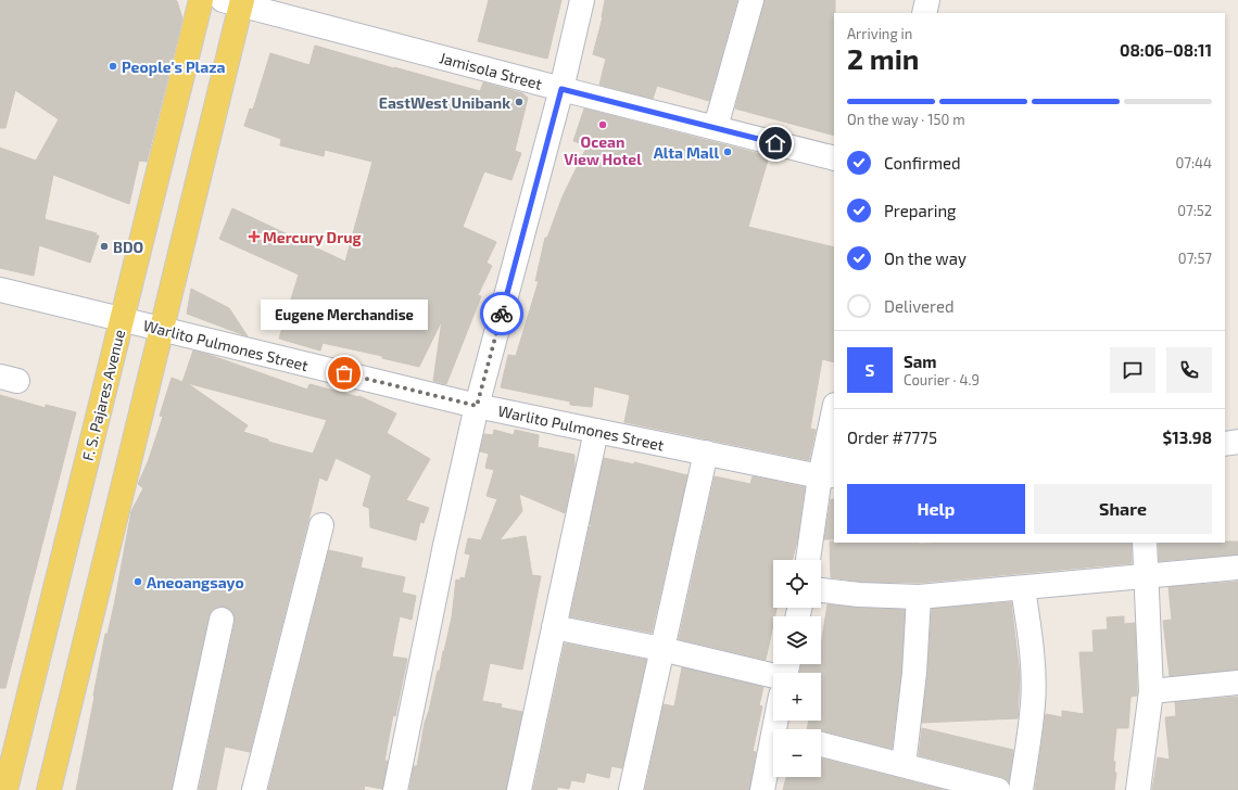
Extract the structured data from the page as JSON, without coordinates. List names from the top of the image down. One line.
{"streets":{"main road":["F. S. Pajares Avenue"],"street":["Jamisola Street","Warlito Pulmones Street"]},"crossings":[["Warlito Pulmones Street","F. S. Pajares Avenue"]],"places":{"other":["People's Plaza","EastWest Unibank","Ocean View Hotel","Alta Mall","BDO","Eugene Merchandise","Aneoangsayo"],"health":["Mercury Drug"]},"page":{"heading":["2 min","Arriving in","08:06–08:11"],"panel":["Sam","Courier · 4.9","Order #7775","$13.98"],"bar":"On the way · 150 m","list":[["Confirmed","07:44"],["Preparing","07:52"],["On the way","07:57"],"Delivered"],"bubble":"Eugene Merchandise","round":"S","buttons":["Help","Share"],"map_buttons":["+","−"]}}
